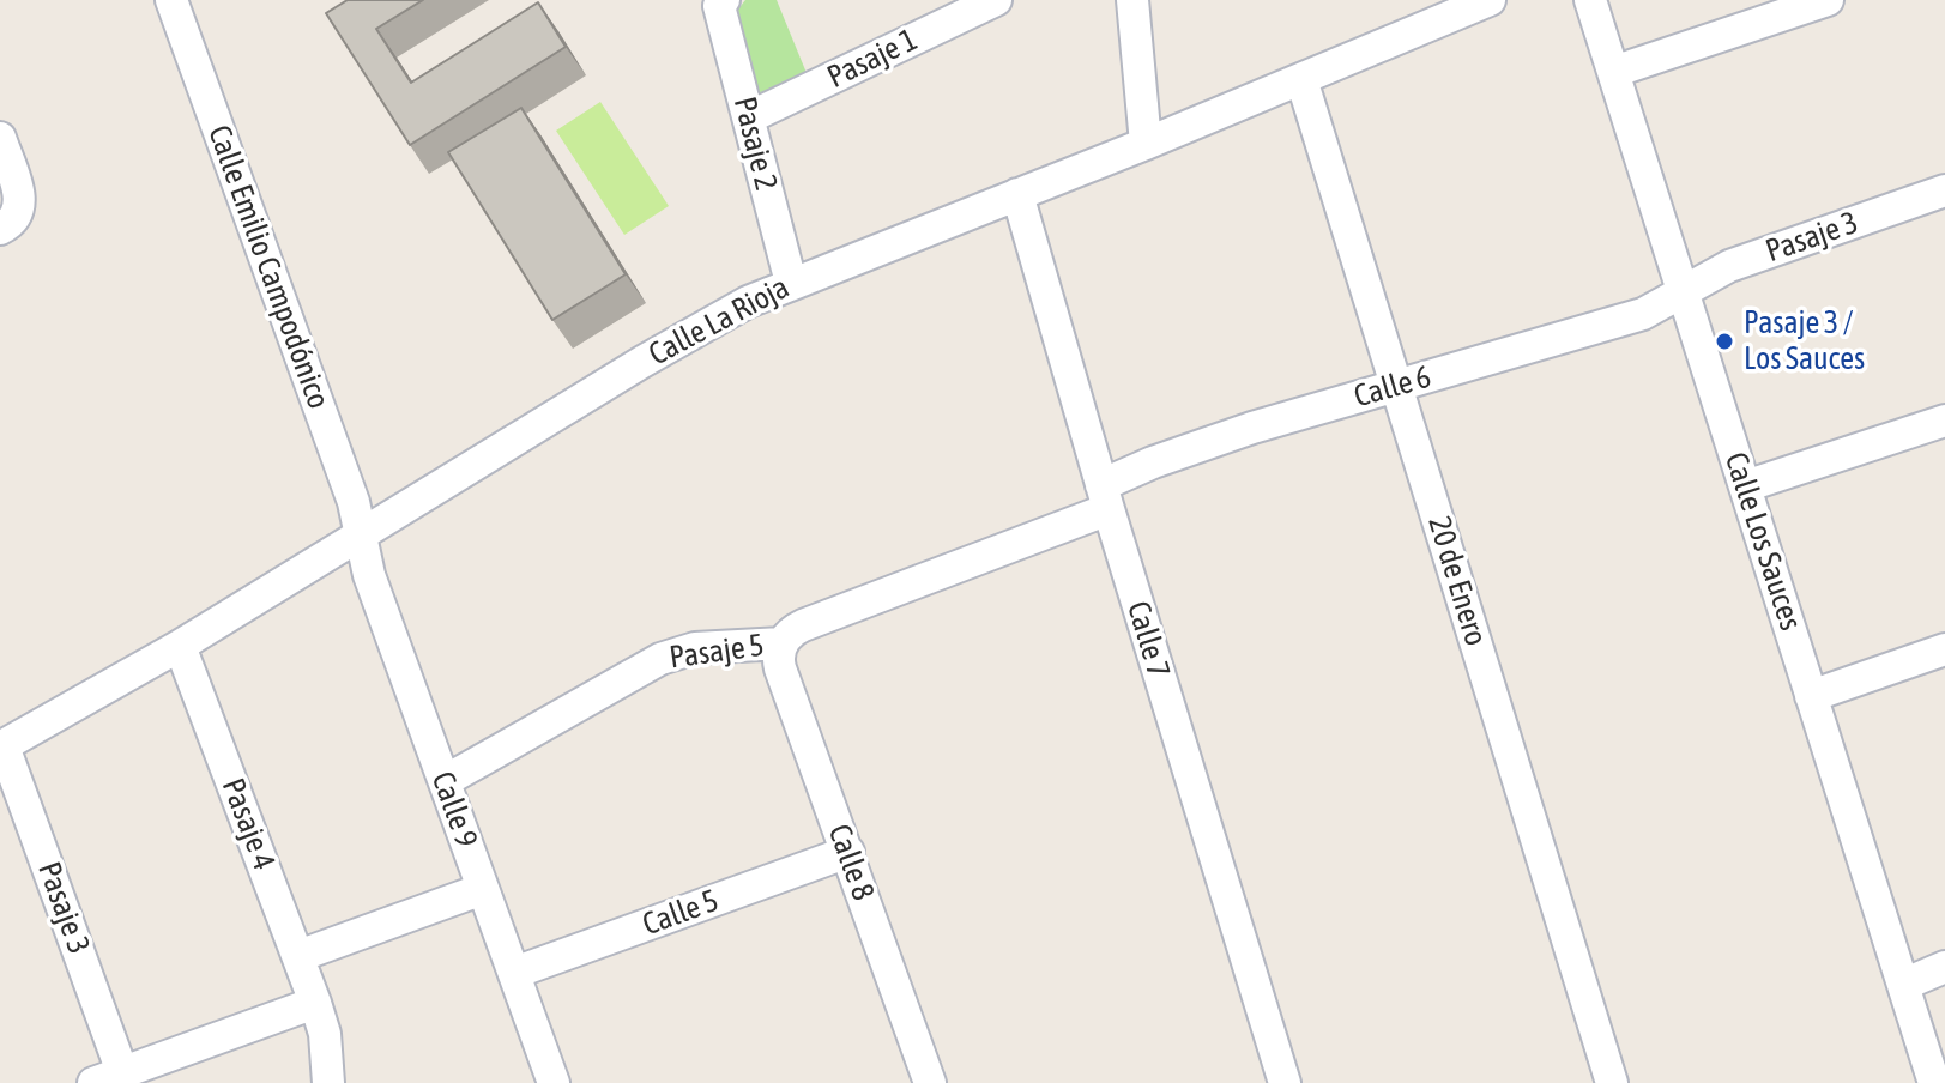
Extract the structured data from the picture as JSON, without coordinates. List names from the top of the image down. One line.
{"streets":{"street":["Pasaje 1","Pasaje 2","Pasaje 3","Calle Emilio Campodónico","Calle La Rioja","Calle 6","Calle Los Sauces","20 de Enero","Calle 7","Pasaje 5","Calle 9","Pasaje 4","Calle 8","Calle 5"]},"crossings":[["Pasaje 1","Pasaje 2"],["Pasaje 2","Calle La Rioja"],["Pasaje 3","Calle La Rioja"],["Pasaje 3","Calle 6"],["Pasaje 3","Calle Los Sauces"],["Calle Emilio Campodónico","Calle La Rioja"],["Calle Emilio Campodónico","Calle 9"],["Calle La Rioja","20 de Enero"],["Calle La Rioja","Calle 7"],["Calle La Rioja","Calle 9"],["Calle La Rioja","Pasaje 4"],["Calle 6","Calle Los Sauces"],["Calle 6","20 de Enero"],["Calle 6","Calle 7"],["Calle 6","Pasaje 5"],["Calle 7","Pasaje 5"],["Pasaje 5","Calle 9"],["Pasaje 5","Calle 8"],["Calle 9","Calle 5"],["Calle 8","Calle 5"]],"places":["Pasaje 3 / Los Sauces"]}
